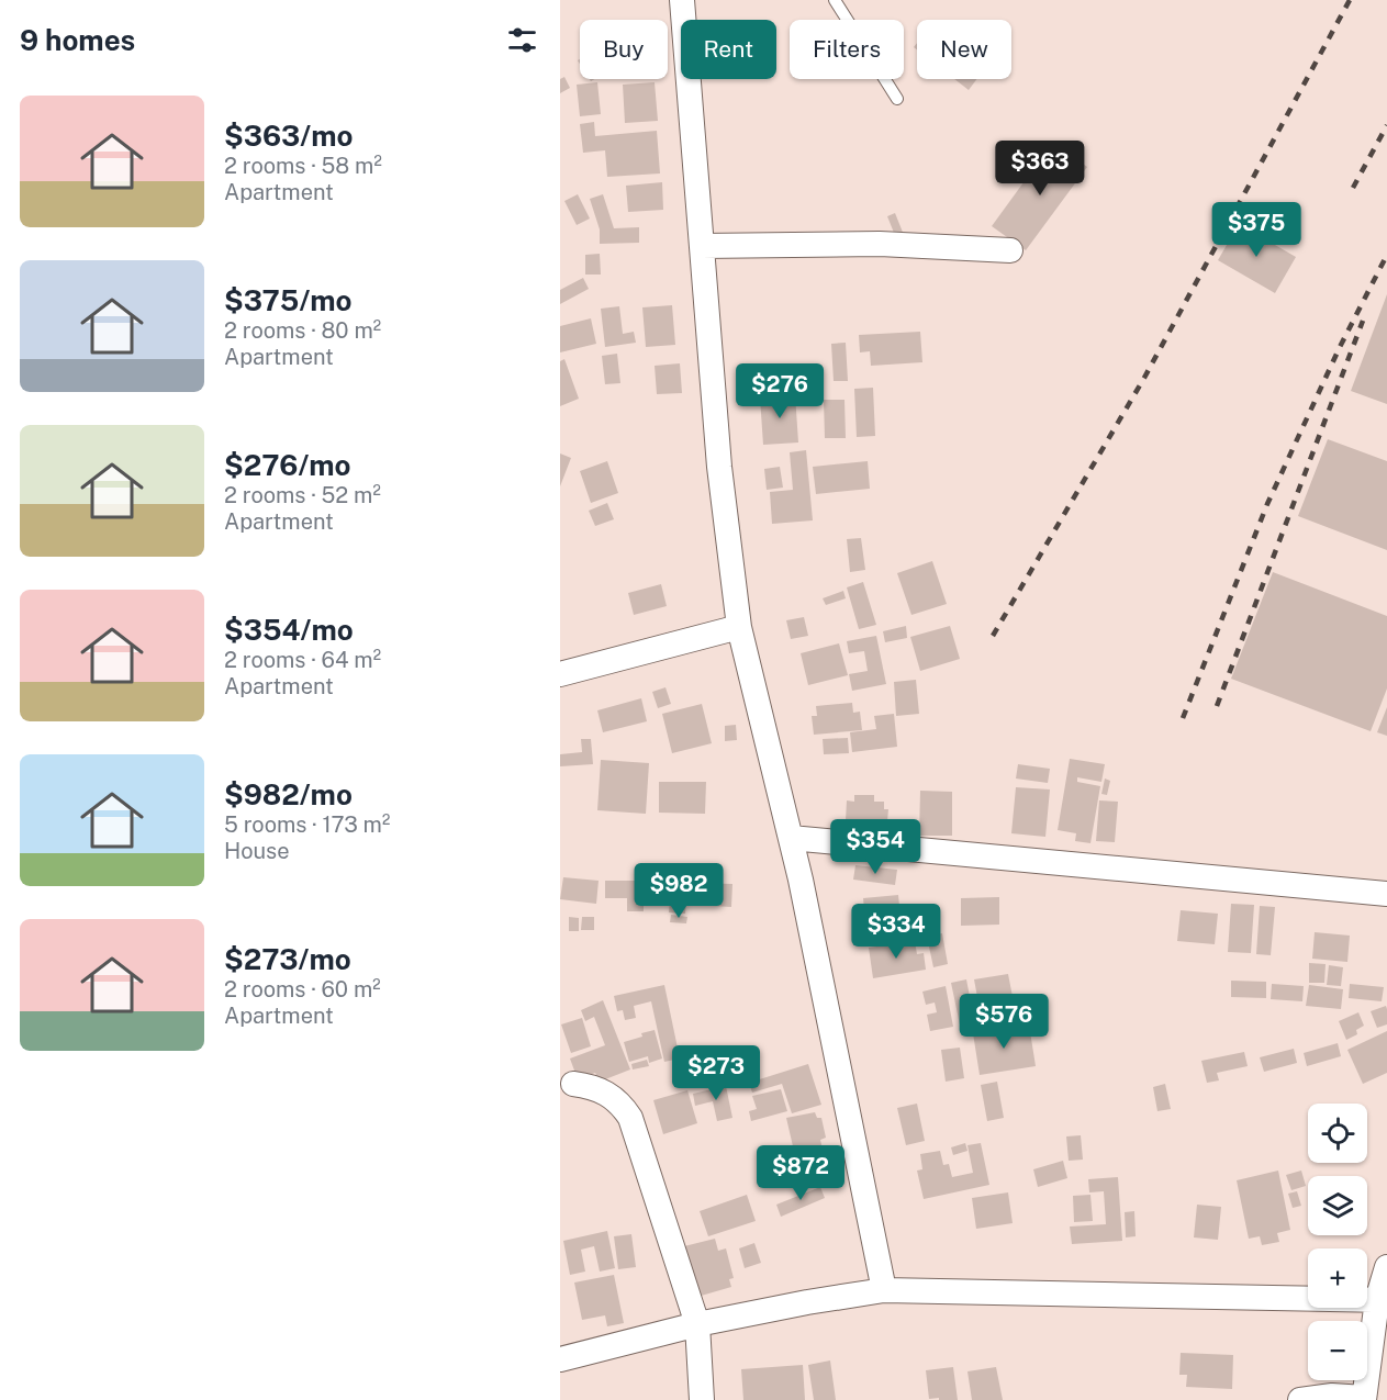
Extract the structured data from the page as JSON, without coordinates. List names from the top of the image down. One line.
{"page":{"heading":"9 homes","chip":["Buy","Rent","Filters","New"],"list":[{"name":"$363/mo","note":"2 rooms · 58 m² · Apartment"},{"name":"$375/mo","note":"2 rooms · 80 m² · Apartment"},{"name":"$276/mo","note":"2 rooms · 52 m² · Apartment"},{"name":"$354/mo","note":"2 rooms · 64 m² · Apartment"},{"name":"$982/mo","note":"5 rooms · 173 m² · House"},{"name":"$273/mo","note":"2 rooms · 60 m² · Apartment"}],"price":["$363","$375","$276","$354","$982","$334","$576","$273","$872"],"map_buttons":["+","−"]}}
